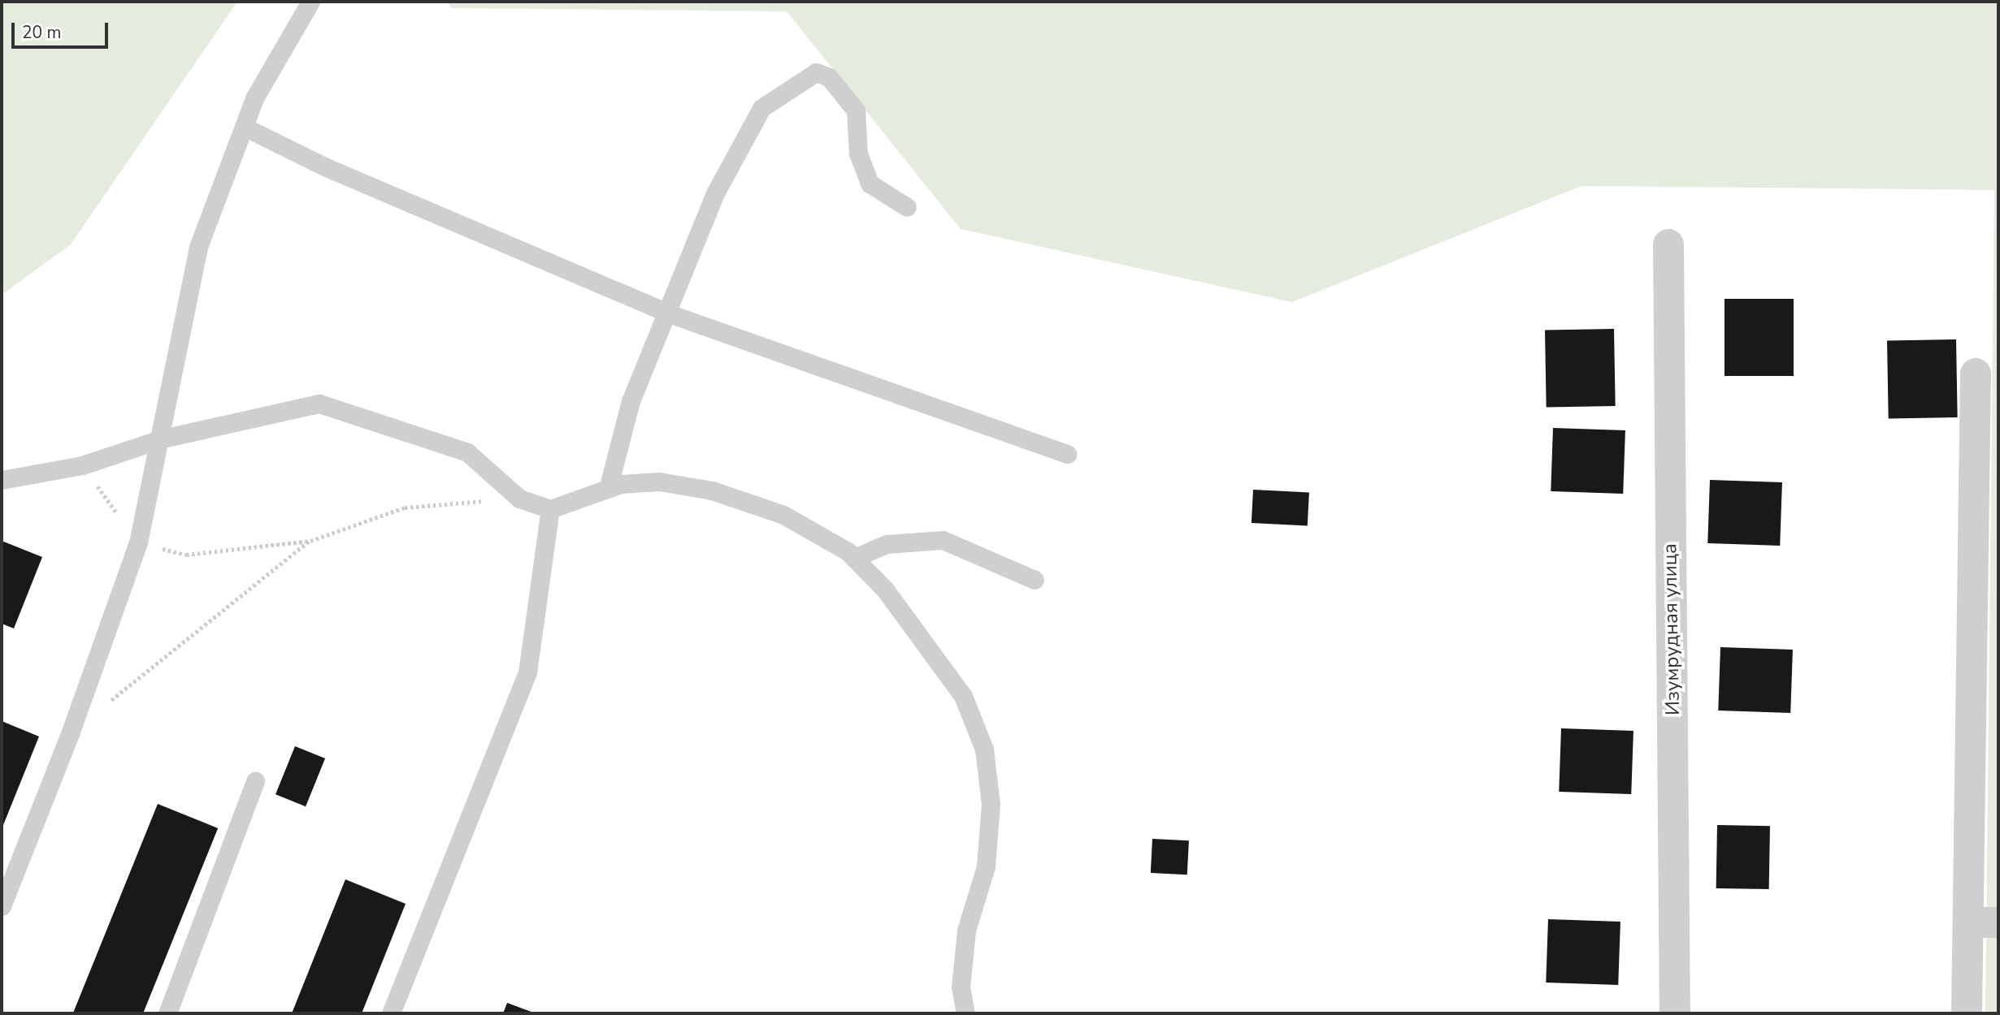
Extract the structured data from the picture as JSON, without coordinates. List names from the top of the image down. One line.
{"streets":{"street":["Изумрудная улица"]},"scale_bar":"20 m"}
